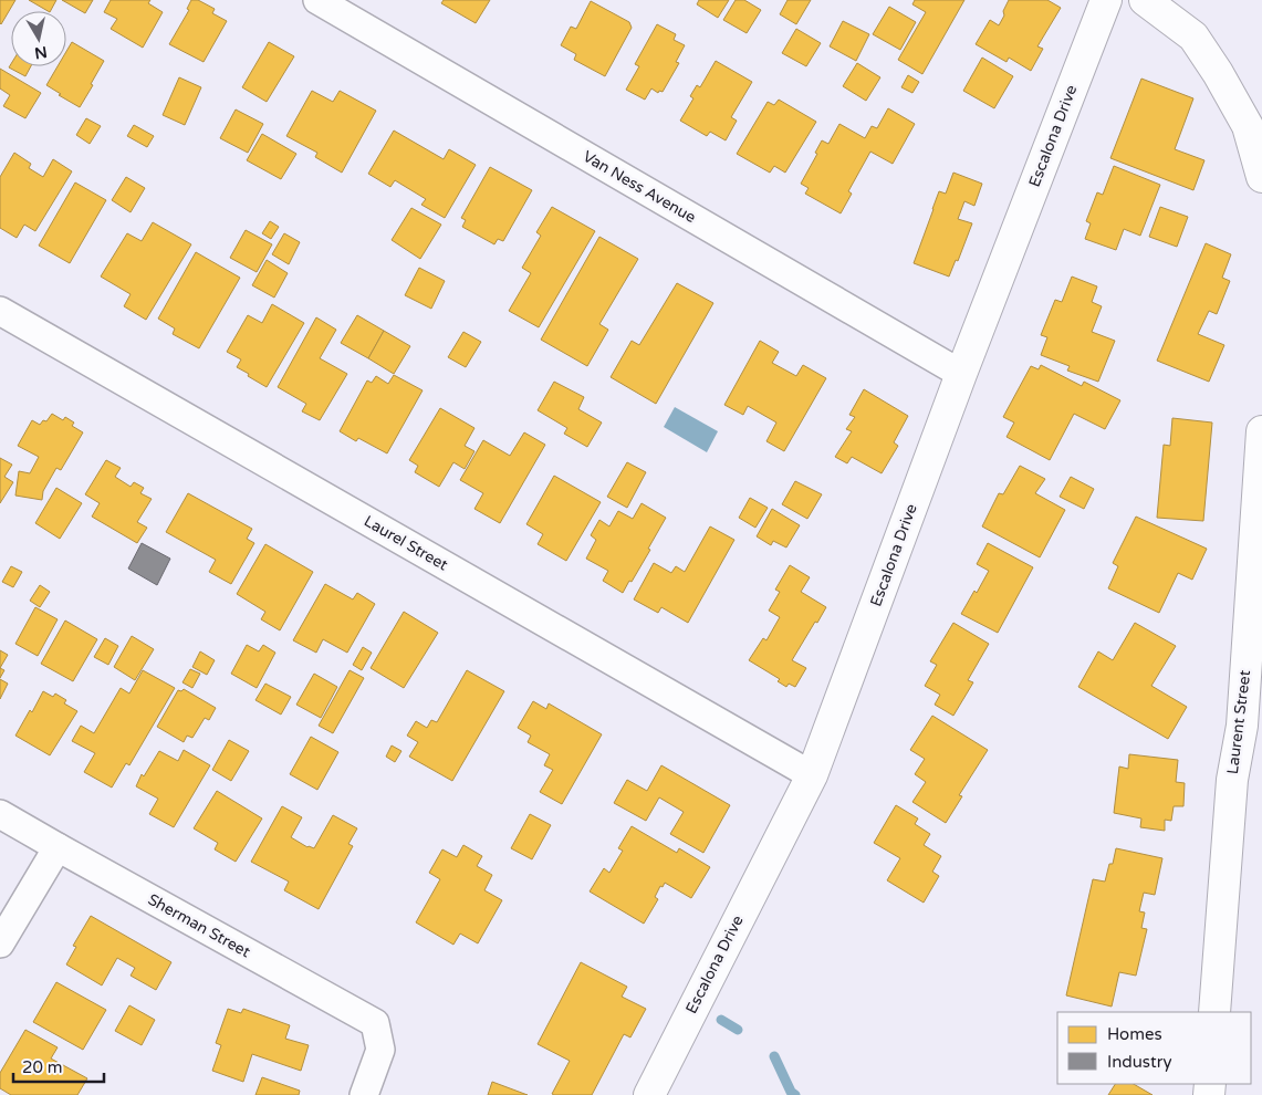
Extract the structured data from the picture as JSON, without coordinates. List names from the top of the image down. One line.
{"streets":{"street":["Escalona Drive","Van Ness Avenue","Laurel Street","Laurent Street","Sherman Street"]},"crossings":[["Escalona Drive","Van Ness Avenue"],["Escalona Drive","Laurel Street"]],"legend":["Homes","Industry"],"scale_bar":"20 m","north":"bottom"}
